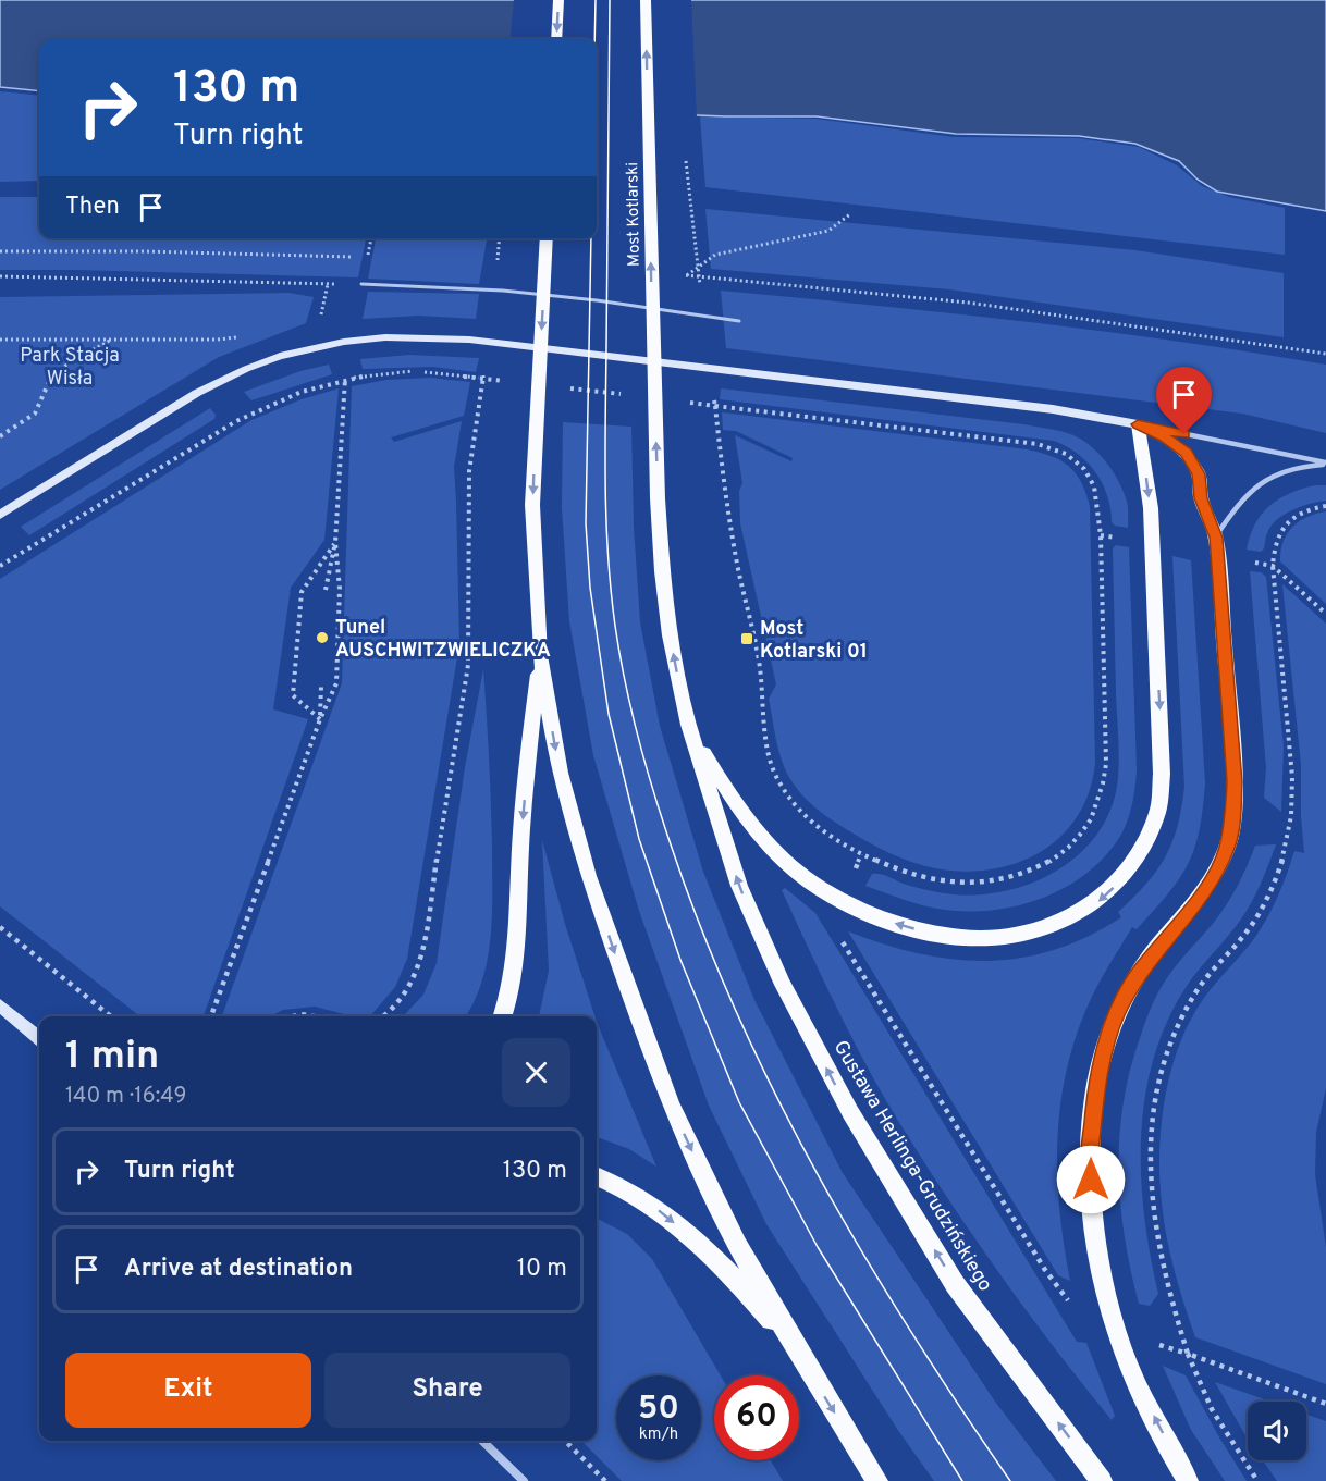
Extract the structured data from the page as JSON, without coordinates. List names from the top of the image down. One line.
{"streets":{"main road":["Most Kotlarski","Gustawa Herlinga-Grudzińskiego"]},"crossings":[["Most Kotlarski","Gustawa Herlinga-Grudzińskiego"]],"parks":["Park Stacja Wisła"],"places":{"other":["Tunel AUSCHWITZWIELICZKA"],"transit":["Most Kotlarski 01"]},"page":{"turn":["130 m","Turn right"],"then":"Then","heading":["1 min","140 m · 16:49"],"list":[{"name":"Turn right","value":"130 m"},{"name":"Arrive at destination","value":"10 m"}],"buttons":["Exit","Share"],"speed":"50 km/h","limit":"60"}}
